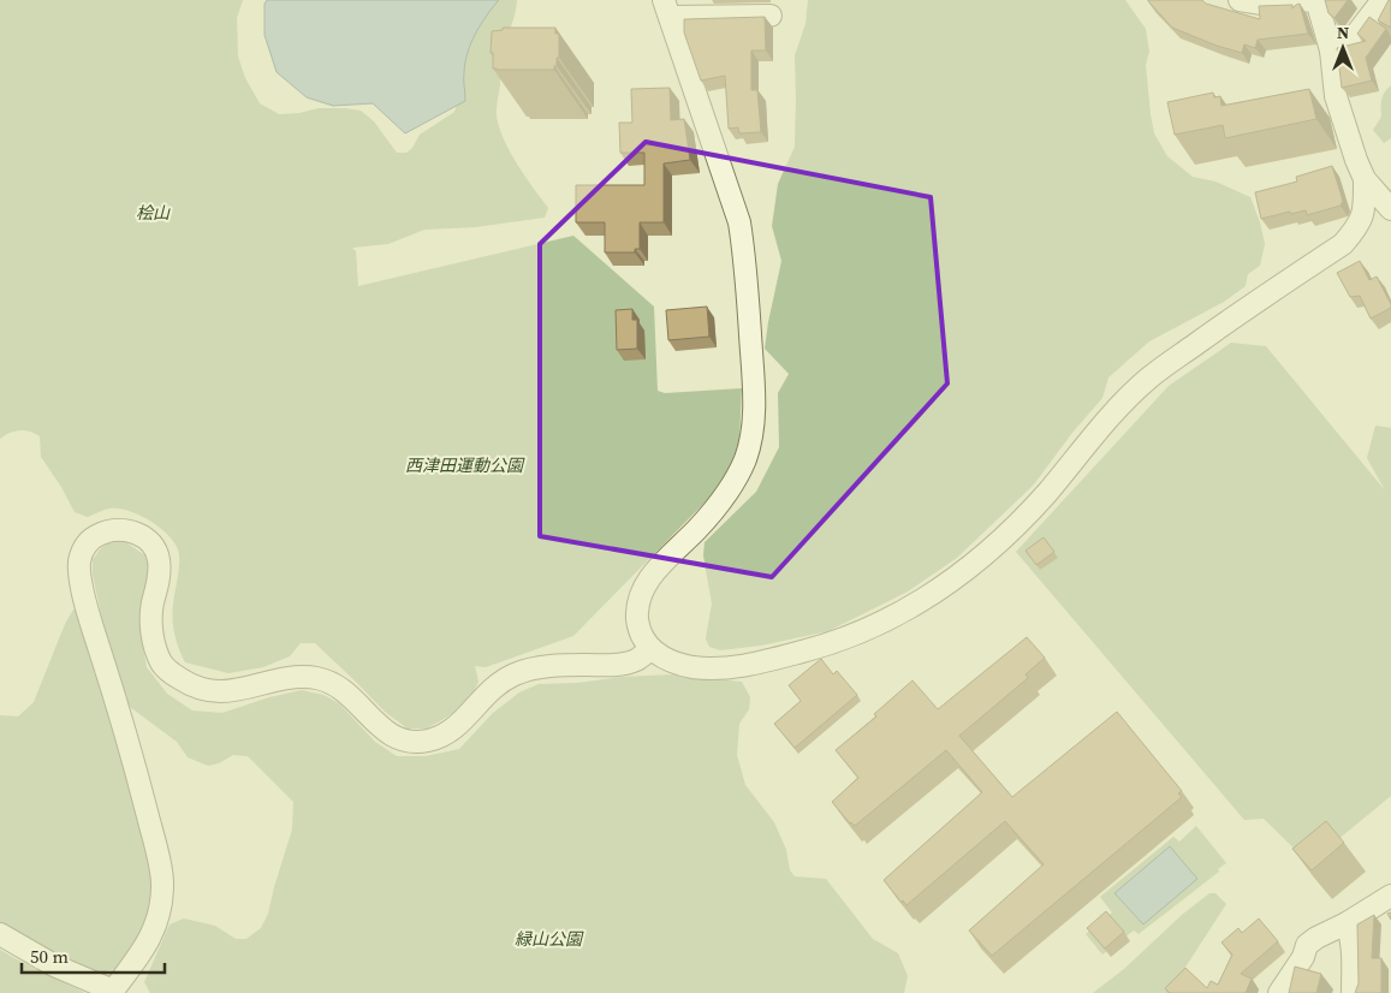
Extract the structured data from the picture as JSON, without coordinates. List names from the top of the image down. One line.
{"parks":["桧山","西津田運動公園","緑山公園"],"scale_bar":"50 m","north":"top"}
